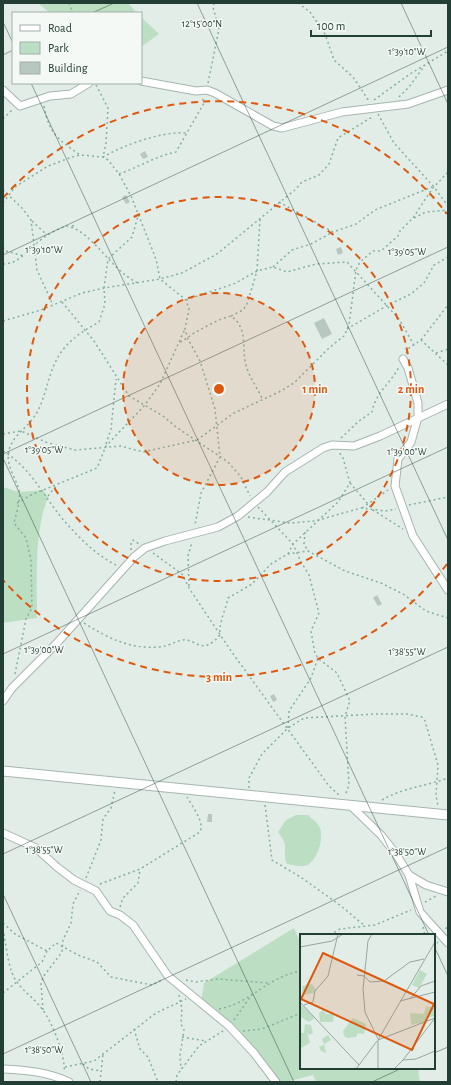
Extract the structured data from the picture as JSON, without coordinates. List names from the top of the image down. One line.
{"legend":["Road","Park","Building"],"scale_bar":"100 m","coordinates":["12°15'00\"N","1°39'10\"W","1°39'05\"W","1°39'00\"W","1°38'55\"W","1°38'50\"W"],"rings":["1 min","2 min","3 min"]}
